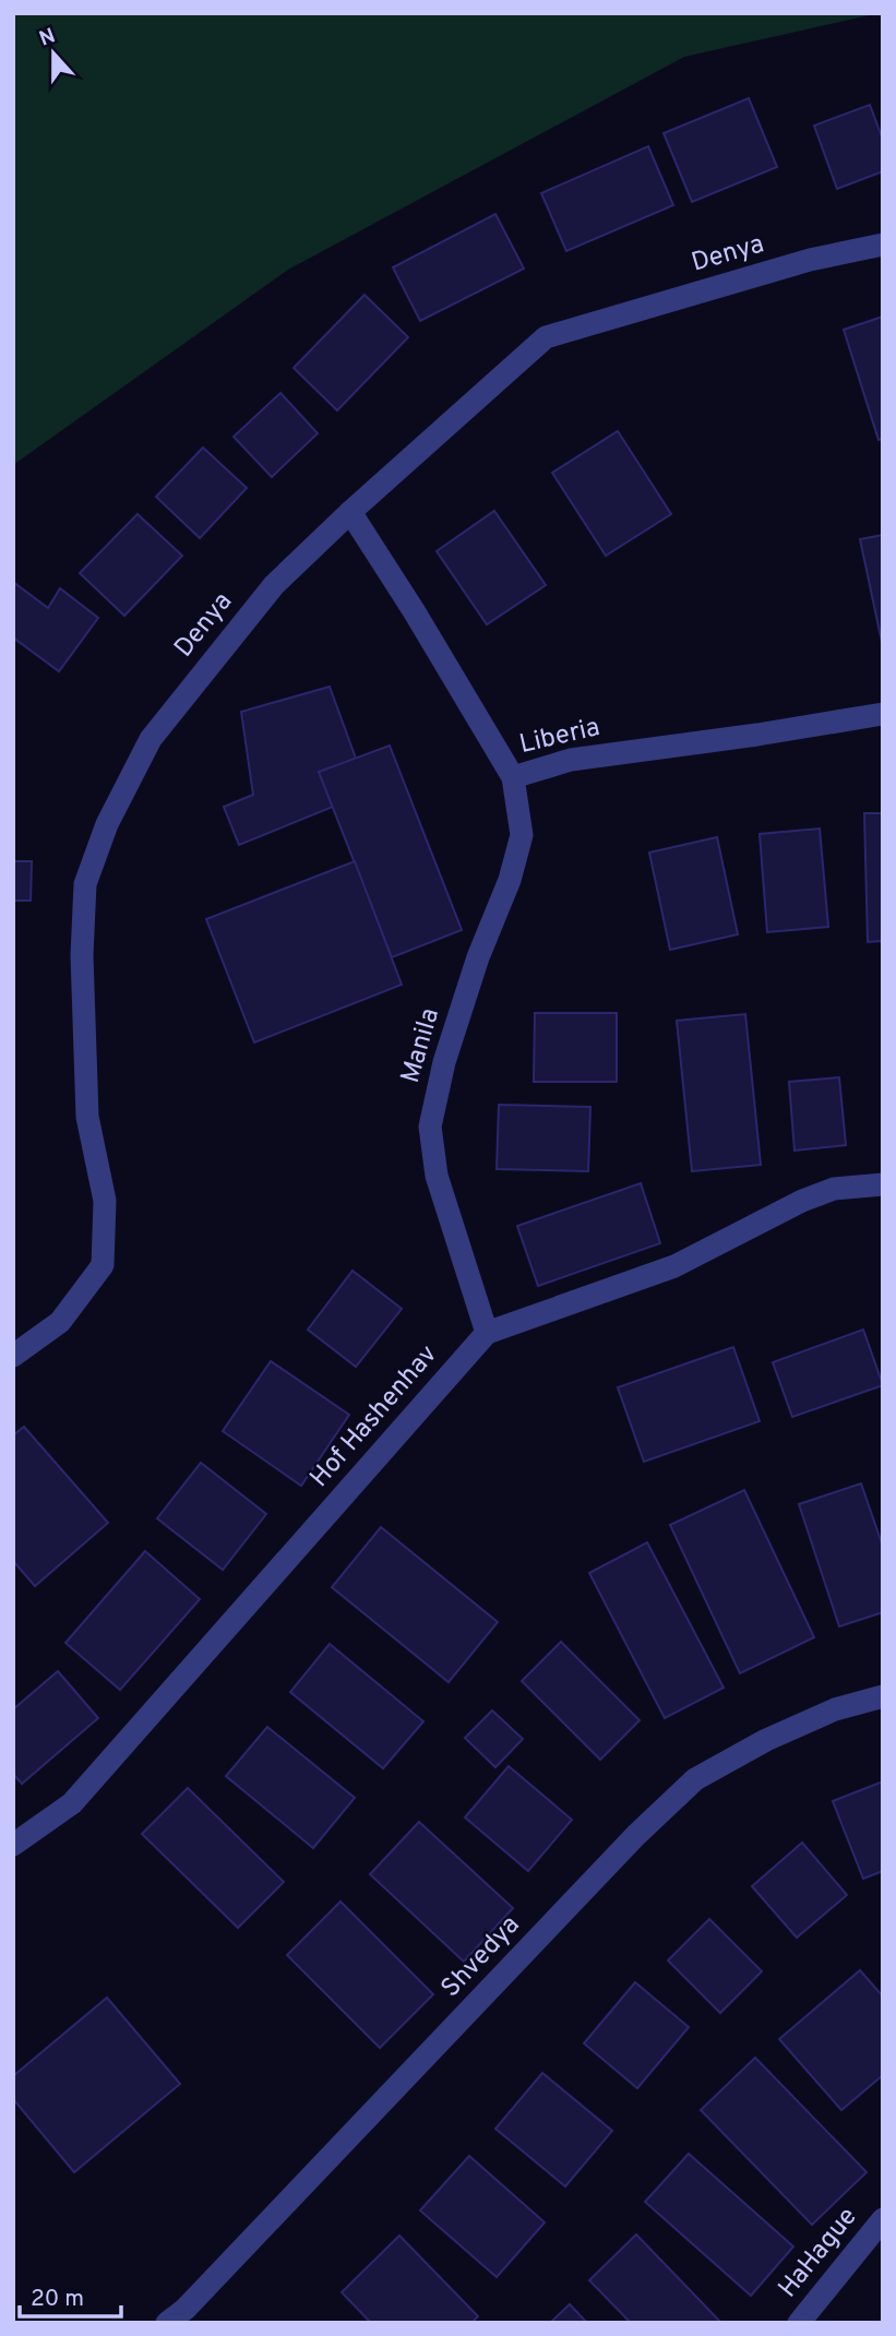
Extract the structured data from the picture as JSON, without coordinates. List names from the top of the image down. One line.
{"streets":{"street":["Denya","Liberia","Manila","Hof Hashenhav","Shvedya","HaHague"]},"crossings":[["Denya","Liberia"],["Liberia","Manila"],["Manila","Hof Hashenhav"]],"scale_bar":"20 m","north":"top"}
